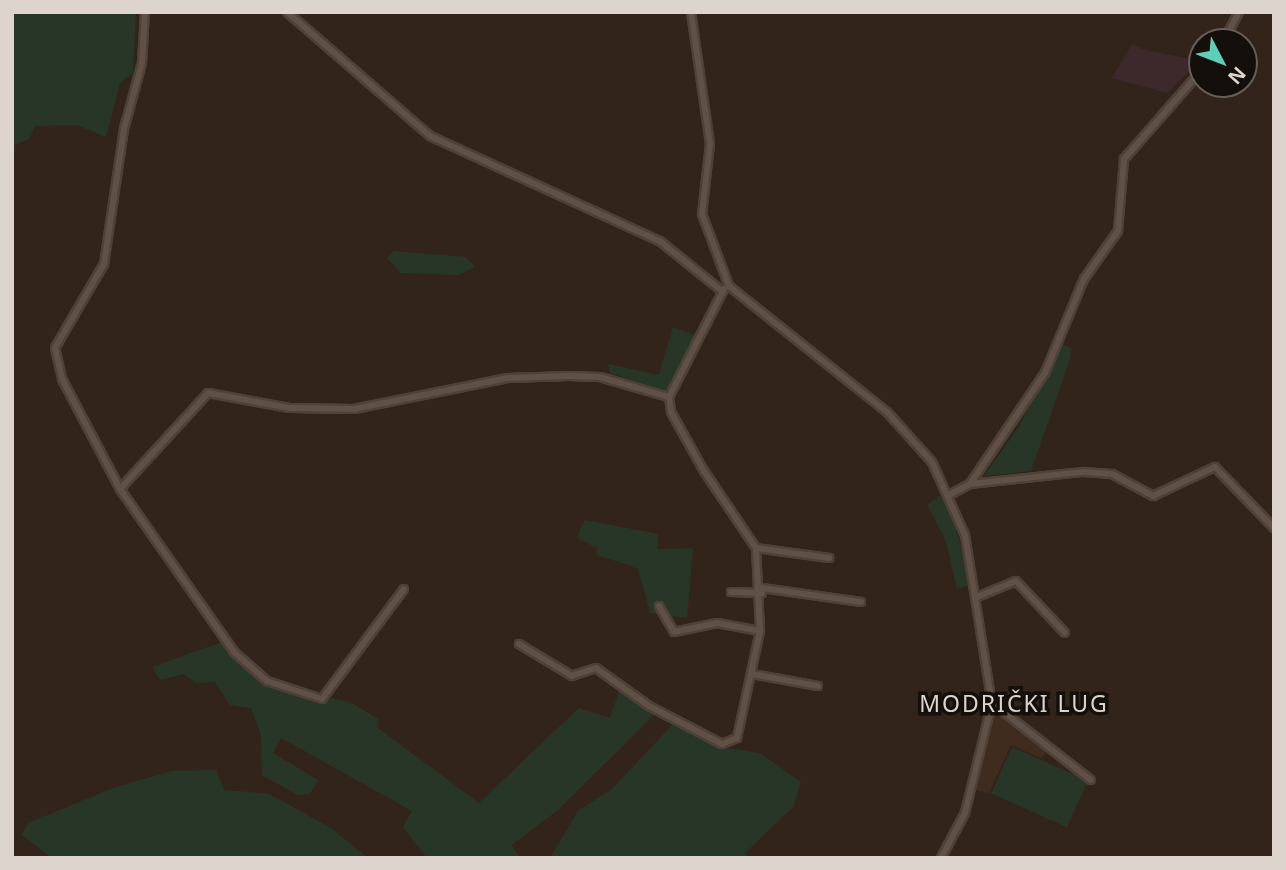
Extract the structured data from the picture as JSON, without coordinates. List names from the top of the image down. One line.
{"districts":["MODRIČKI LUG"],"north":"bottom right"}
